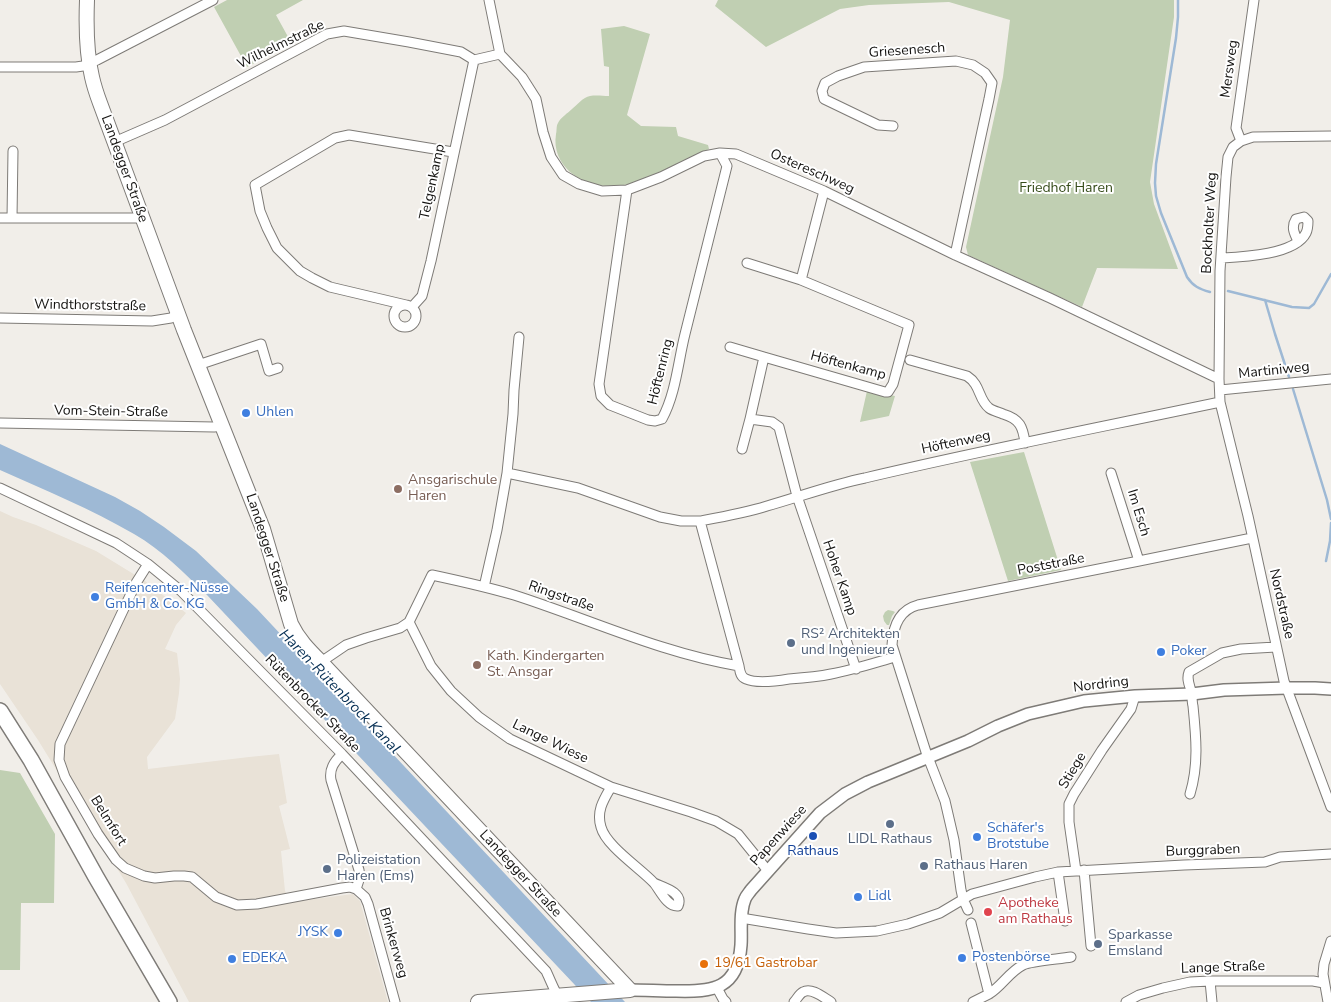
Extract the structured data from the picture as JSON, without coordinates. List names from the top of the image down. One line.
{"streets":{"main road":["Landegger Straße"],"street":["Wilhelmstraße","Griesenesch","Mersweg","Ostereschweg","Telgenkamp","Bockholter Weg","Windthorststraße","Höftenkamp","Martiniweg","Höftenring","Vom-Stein-Straße","Höftenweg","Im Esch","Poststraße","Hoher Kamp","Ringstraße","Nordstraße","Nordring","Rütenbrocker Straße","Lange Wiese","Stiege","Belmfort","Papenwiese","Burggraben","Brinkerweg","Lange Straße"]},"crossings":[["Wilhelmstraße","Landegger Straße"],["Wilhelmstraße","Telgenkamp"],["Griesenesch","Ostereschweg"],["Mersweg","Bockholter Weg"],["Landegger Straße","Windthorststraße"],["Landegger Straße","Vom-Stein-Straße"],["Ostereschweg","Bockholter Weg"],["Ostereschweg","Höftenring"],["Bockholter Weg","Martiniweg"],["Bockholter Weg","Höftenweg"],["Bockholter Weg","Nordstraße"],["Höftenweg","Hoher Kamp"],["Höftenweg","Nordstraße"],["Im Esch","Poststraße"],["Poststraße","Ringstraße"],["Poststraße","Nordstraße"],["Hoher Kamp","Ringstraße"],["Ringstraße","Lange Wiese"],["Nordstraße","Nordring"],["Nordring","Stiege"],["Nordring","Papenwiese"],["Rütenbrocker Straße","Belmfort"],["Lange Wiese","Papenwiese"],["Stiege","Burggraben"],["Belmfort","Brinkerweg"],["Papenwiese","Burggraben"]],"water":["Haren-Rütenbrock Kanal"],"parks":["Friedhof Haren"],"places":["Uhlen","Ansgarischule Haren","Reifencenter-Nüsse GmbH & Co. KG","RS² Architekten und Ingenieure","Poker","Kath. Kindergarten St. Ansgar","LIDL Rathaus","Rathaus","Schäfer's Brotstube","Rathaus Haren","Polizeistation Haren (Ems)","Lidl","Apotheke am Rathaus","JYSK","Sparkasse Emsland","Postenbörse","EDEKA","19/61 Gastrobar"]}
